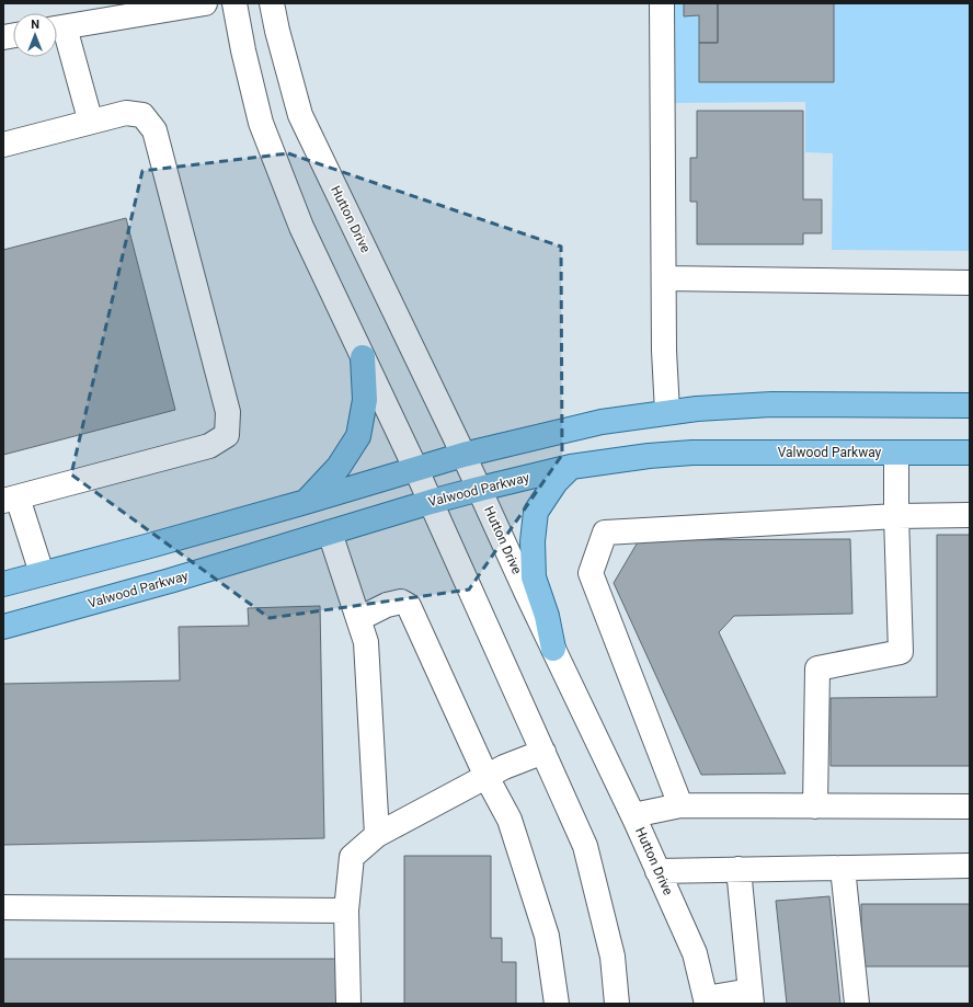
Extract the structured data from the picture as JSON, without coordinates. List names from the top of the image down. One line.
{"streets":{"main road":["Valwood Parkway"],"street":["Hutton Drive"]},"crossings":[["Hutton Drive","Valwood Parkway"]],"north":"top"}
